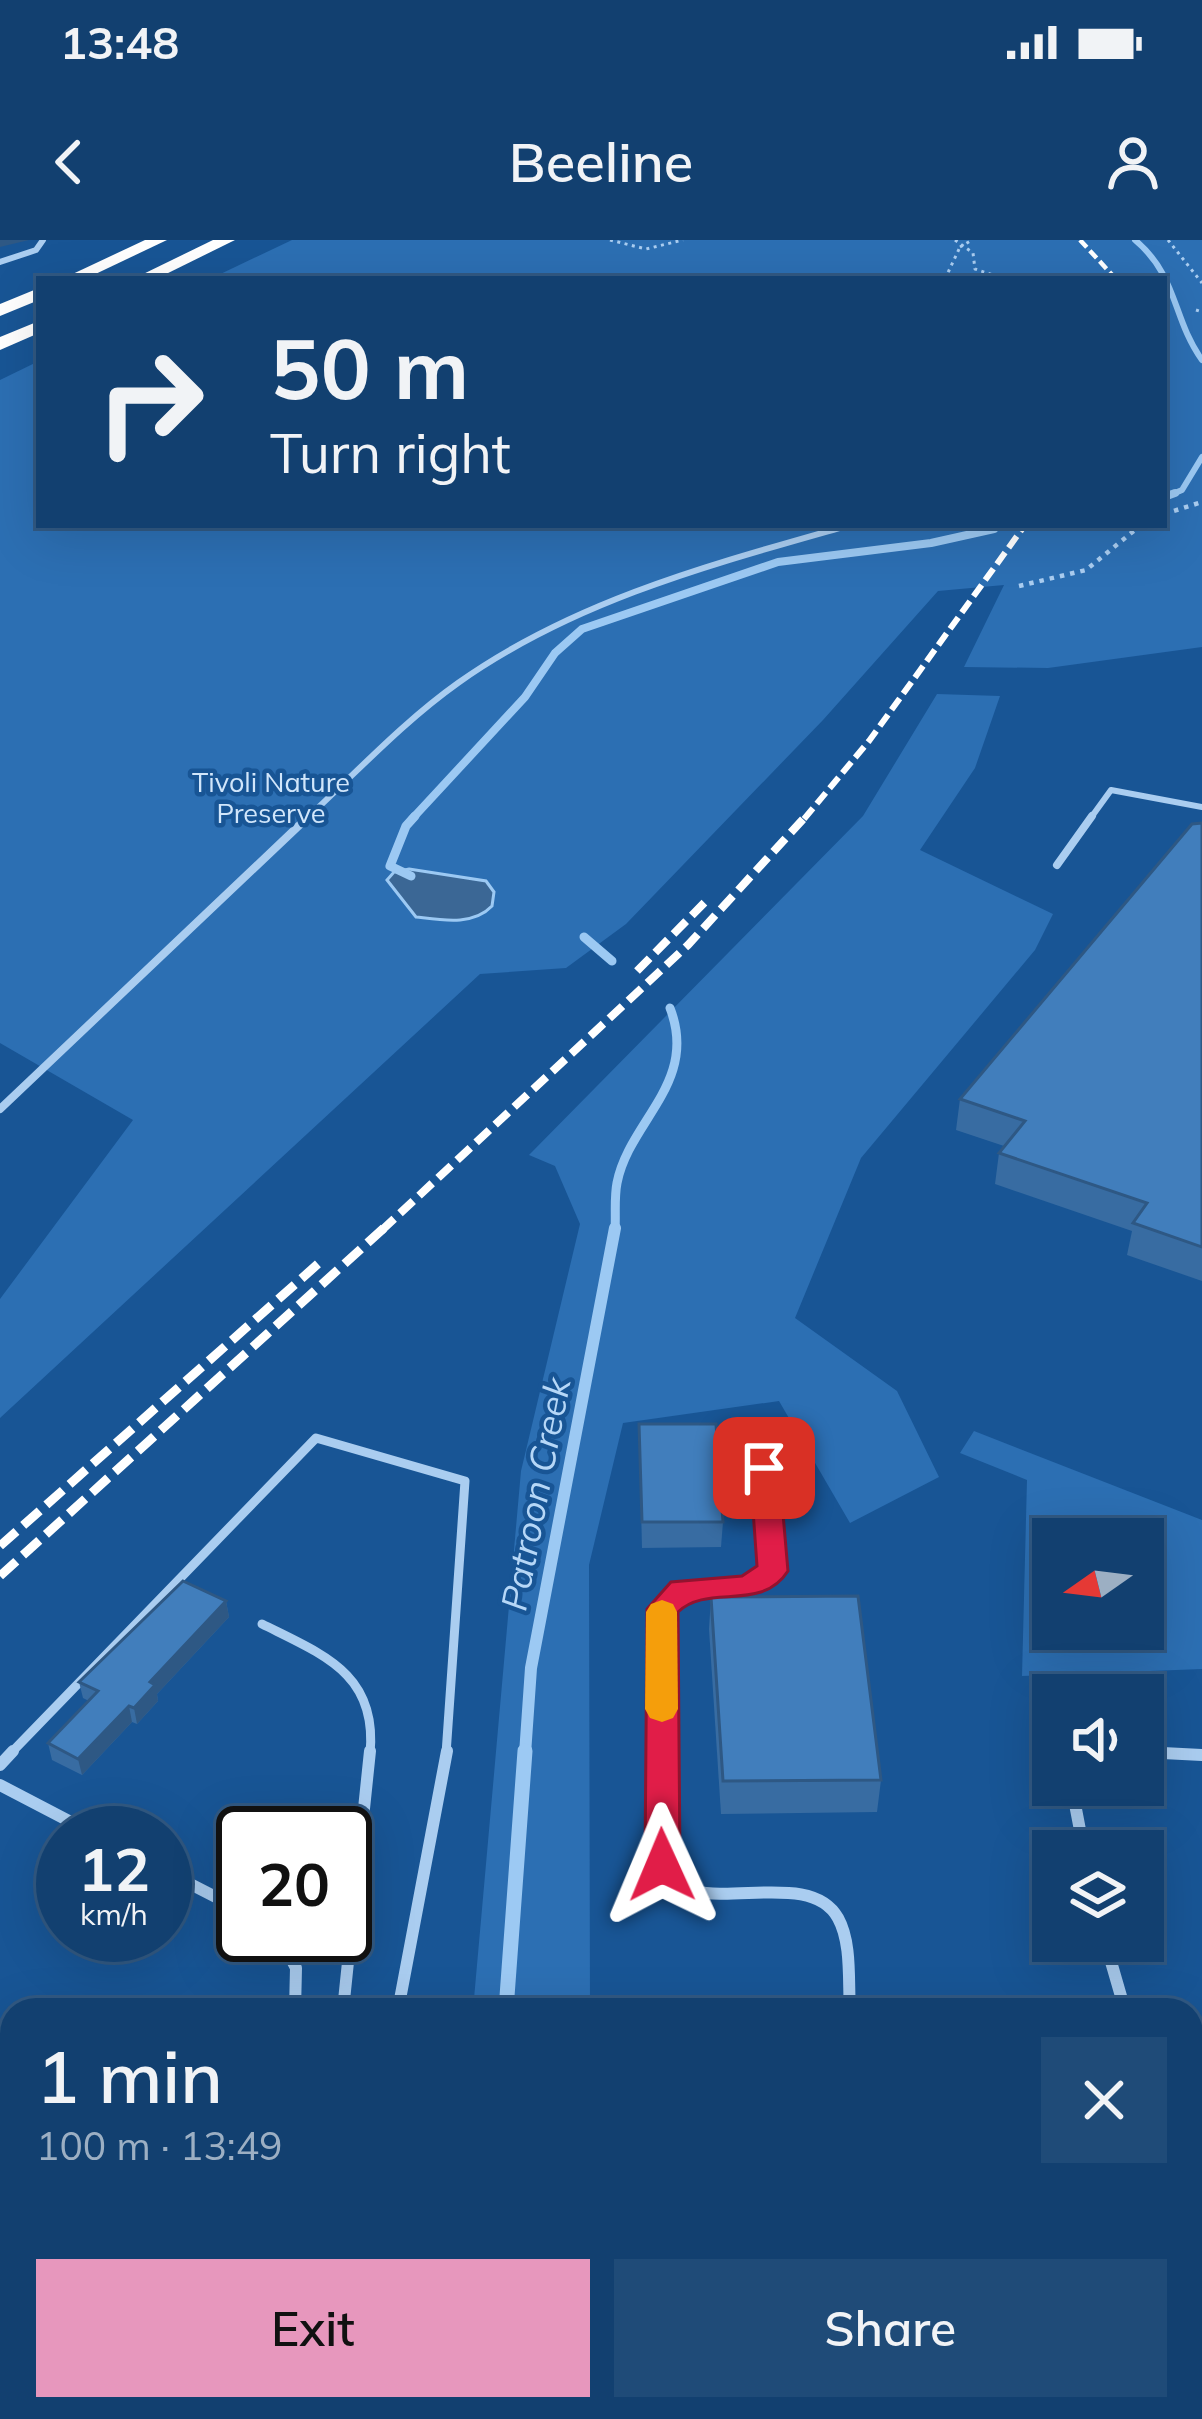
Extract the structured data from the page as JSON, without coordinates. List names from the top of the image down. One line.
{"water":["Patroon Creek"],"parks":["Tivoli Nature Preserve"],"north":"left","page":{"status":"13:48","header":"Beeline","turn":["50 m","Turn right"],"speed":"12 km/h","limit":"20","heading":["1 min","100 m · 13:49"],"buttons":["Exit","Share"]}}
